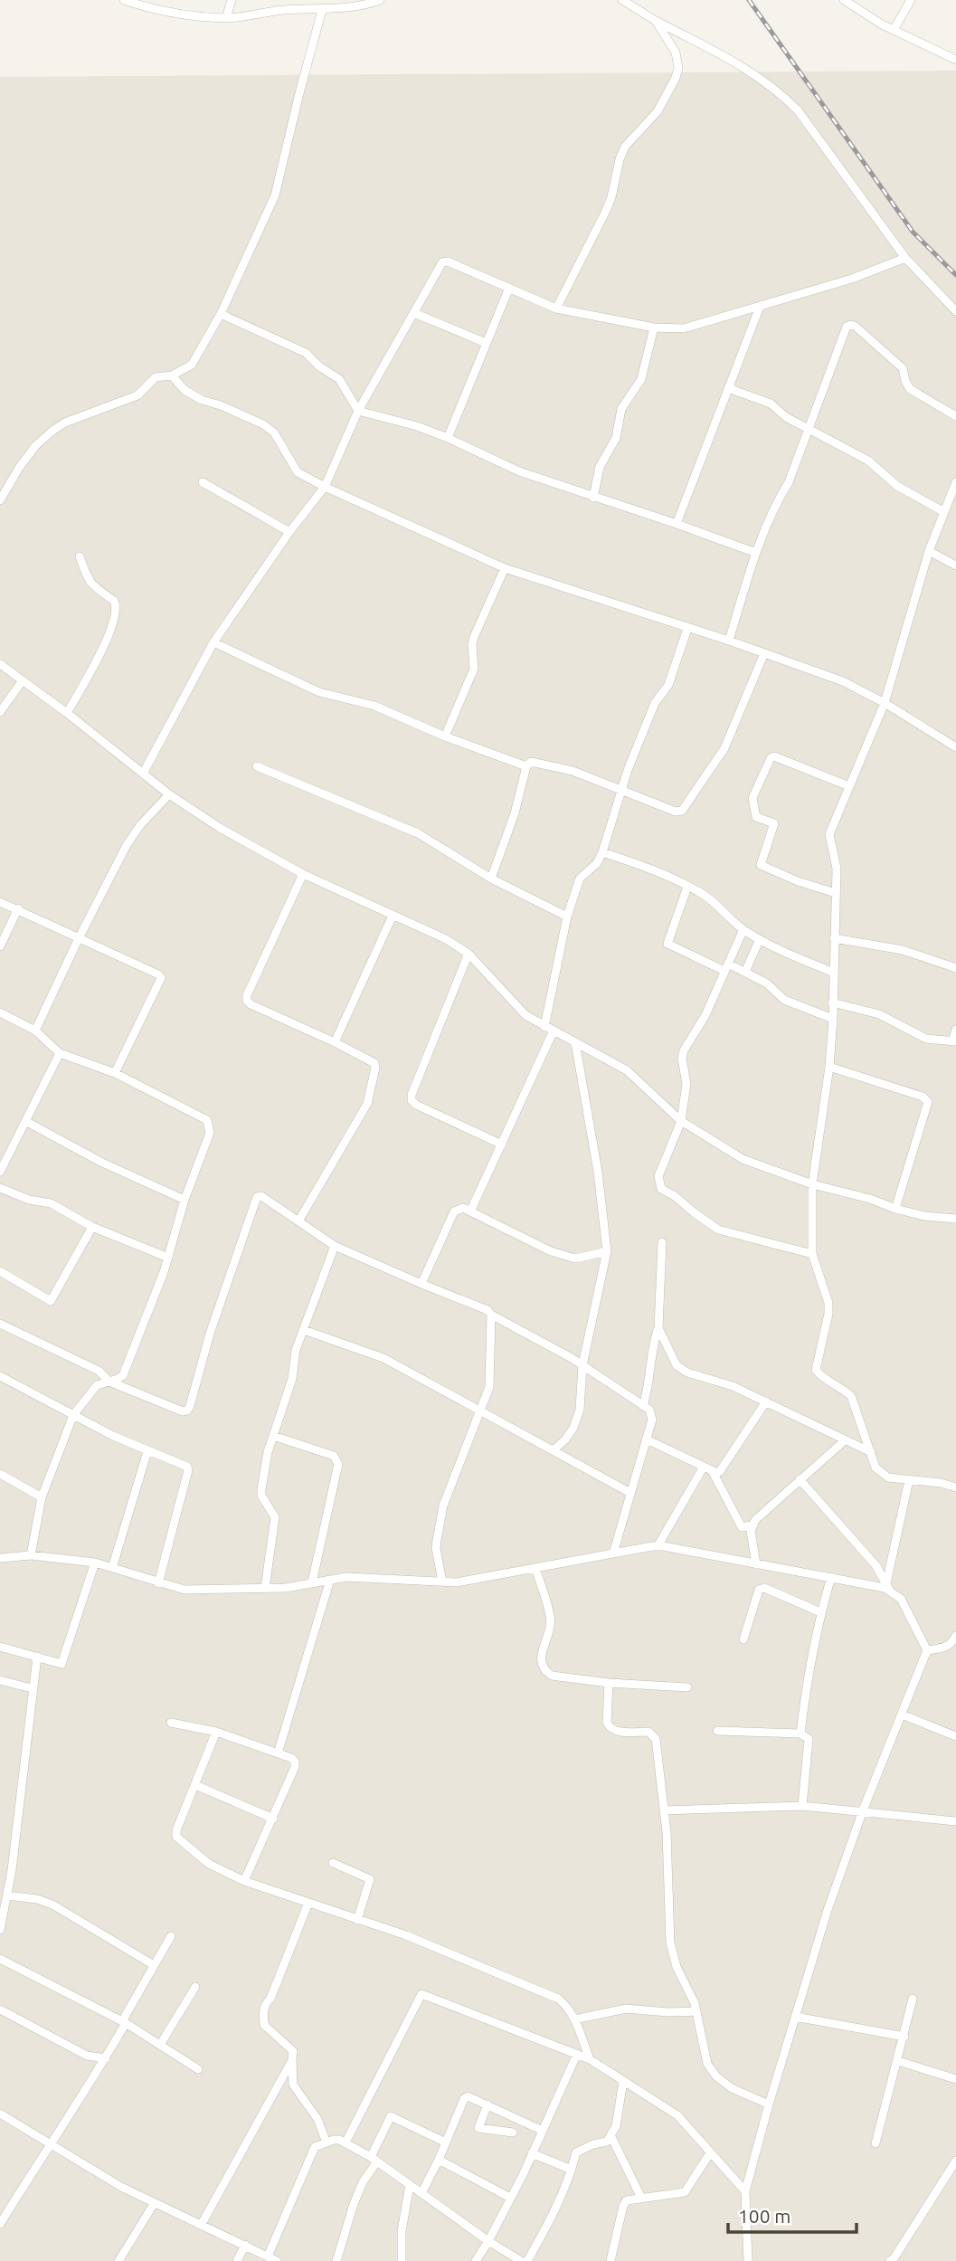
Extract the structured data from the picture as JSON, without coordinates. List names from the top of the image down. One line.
{"scale_bar":"100 m"}
